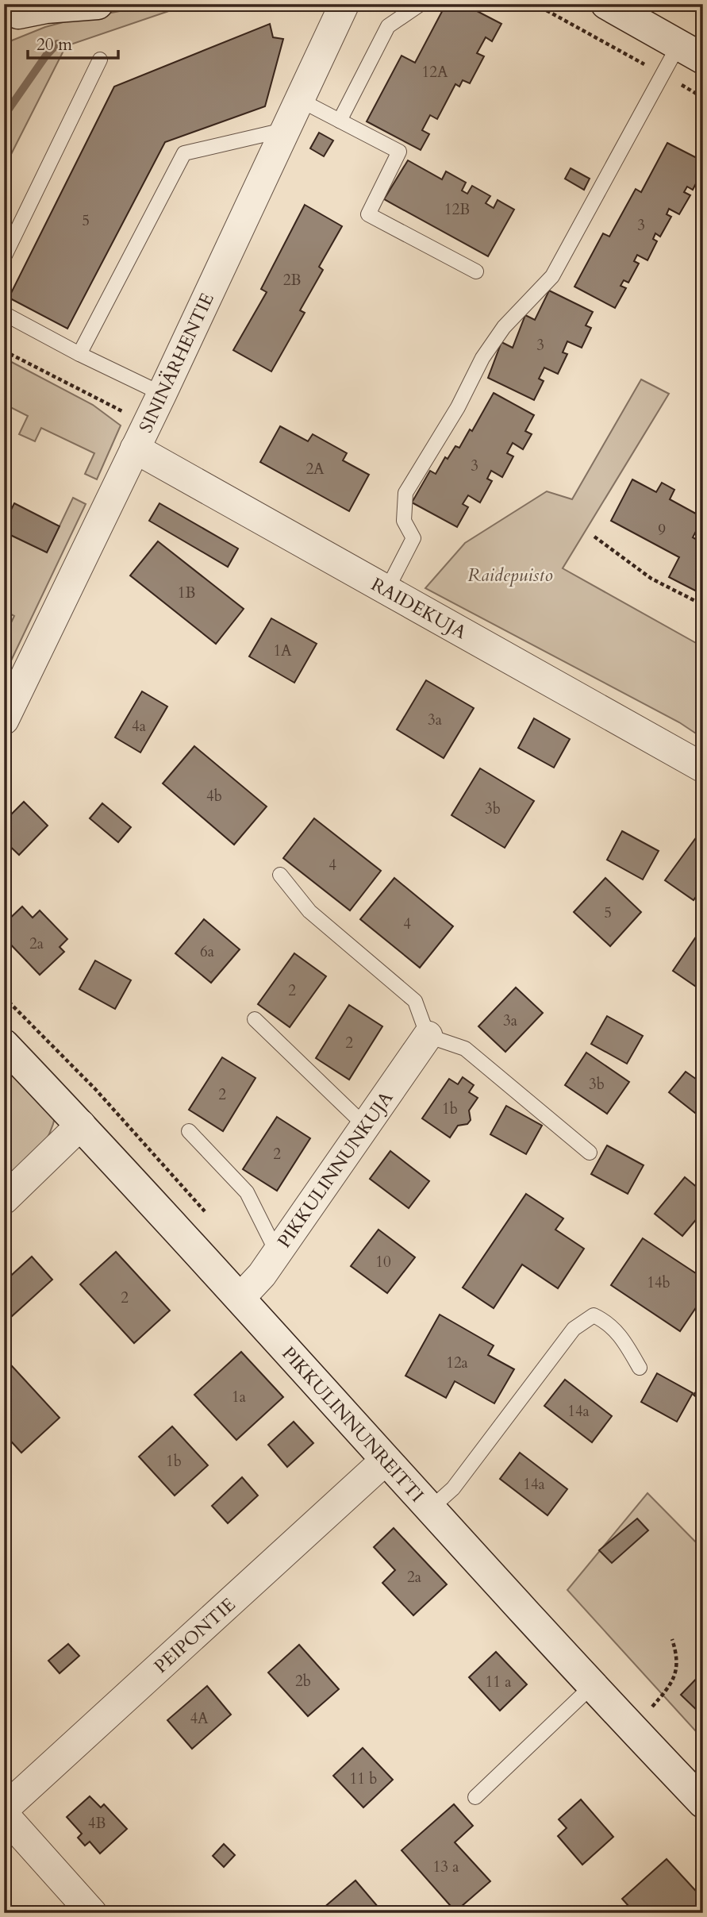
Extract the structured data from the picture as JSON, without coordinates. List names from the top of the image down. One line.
{"streets":{"street":["SININÄRHENTIE","RAIDEKUJA","PIKKULINNUNKUJA","PIKKULINNUNREITTI","PEIPONTIE"]},"crossings":[["SININÄRHENTIE","RAIDEKUJA"],["PIKKULINNUNKUJA","PIKKULINNUNREITTI"],["PIKKULINNUNREITTI","PEIPONTIE"]],"parks":["Raidepuisto"],"house_numbers":["12A","12B","5","3","2B","3","3","2A","9","1B","1A","3a","4a","4b","3b","4","5","4","2a","6a","2","3a","2","3b","2","1b","2","10","14b","2","12a","1a","14a","1b","14a","2a","2b","11 a","4A","11 b","4B","13 a"],"scale_bar":"20 m"}
